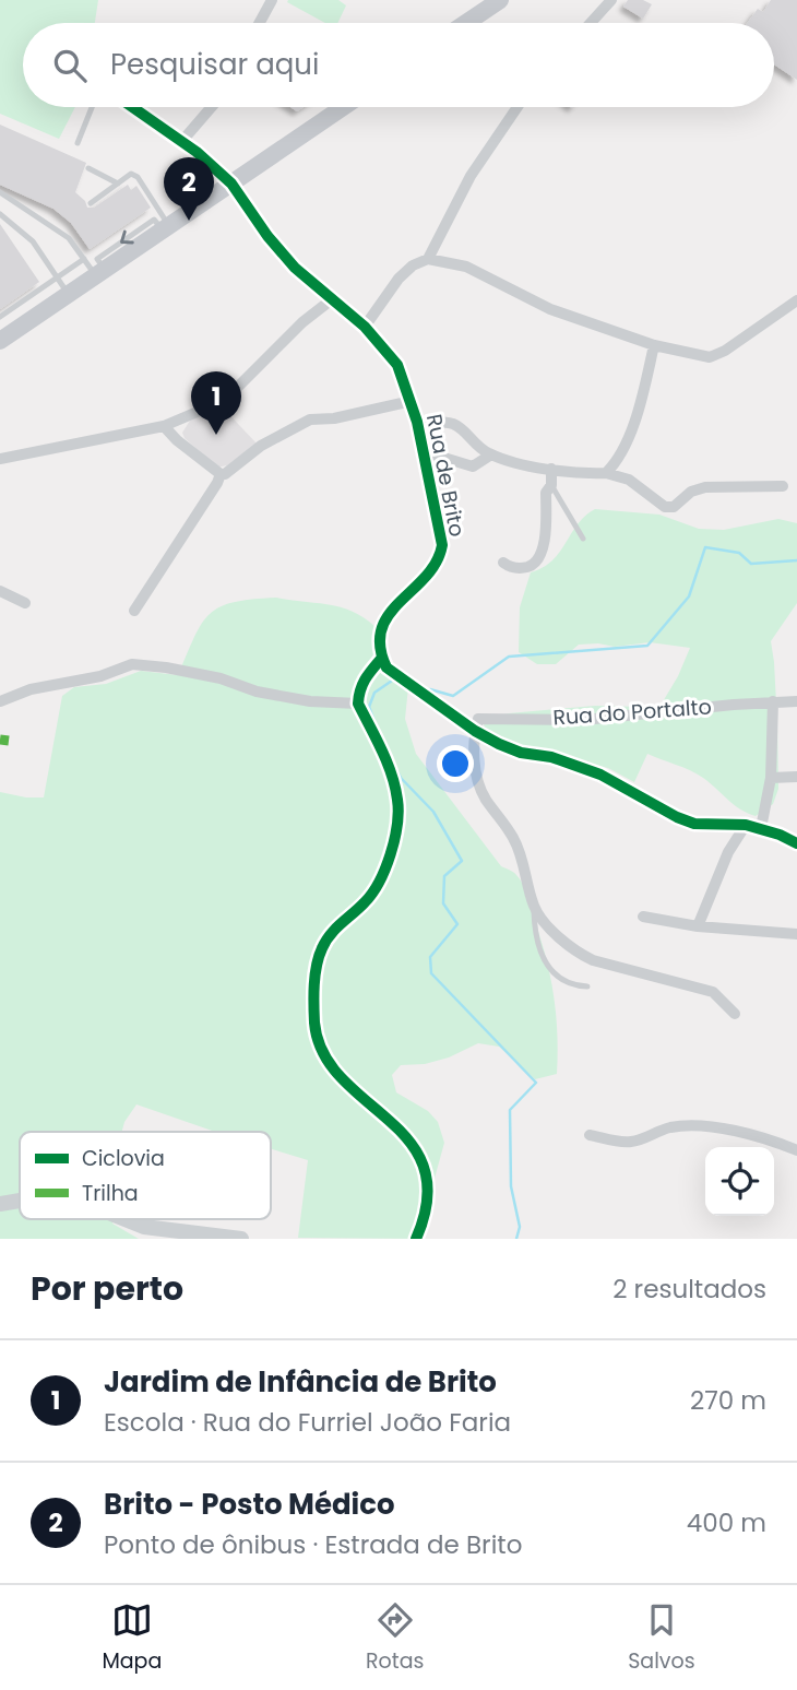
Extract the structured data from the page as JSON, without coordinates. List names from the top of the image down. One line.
{"streets":{"street":["Rua de Brito","Rua do Portalto"]},"legend":["Ciclovia","Trilha"],"page":{"search":"Pesquisar aqui","pins":["2","1"],"heading":["Por perto","2 resultados"],"list":[{"mark":"1","name":"Jardim de Infância de Brito","note":"Escola · Rua do Furriel João Faria","value":"270 m"},{"mark":"2","name":"Brito - Posto Médico","note":"Ponto de ônibus · Estrada de Brito","value":"400 m"}],"nav":["Mapa","Rotas","Salvos"]}}
